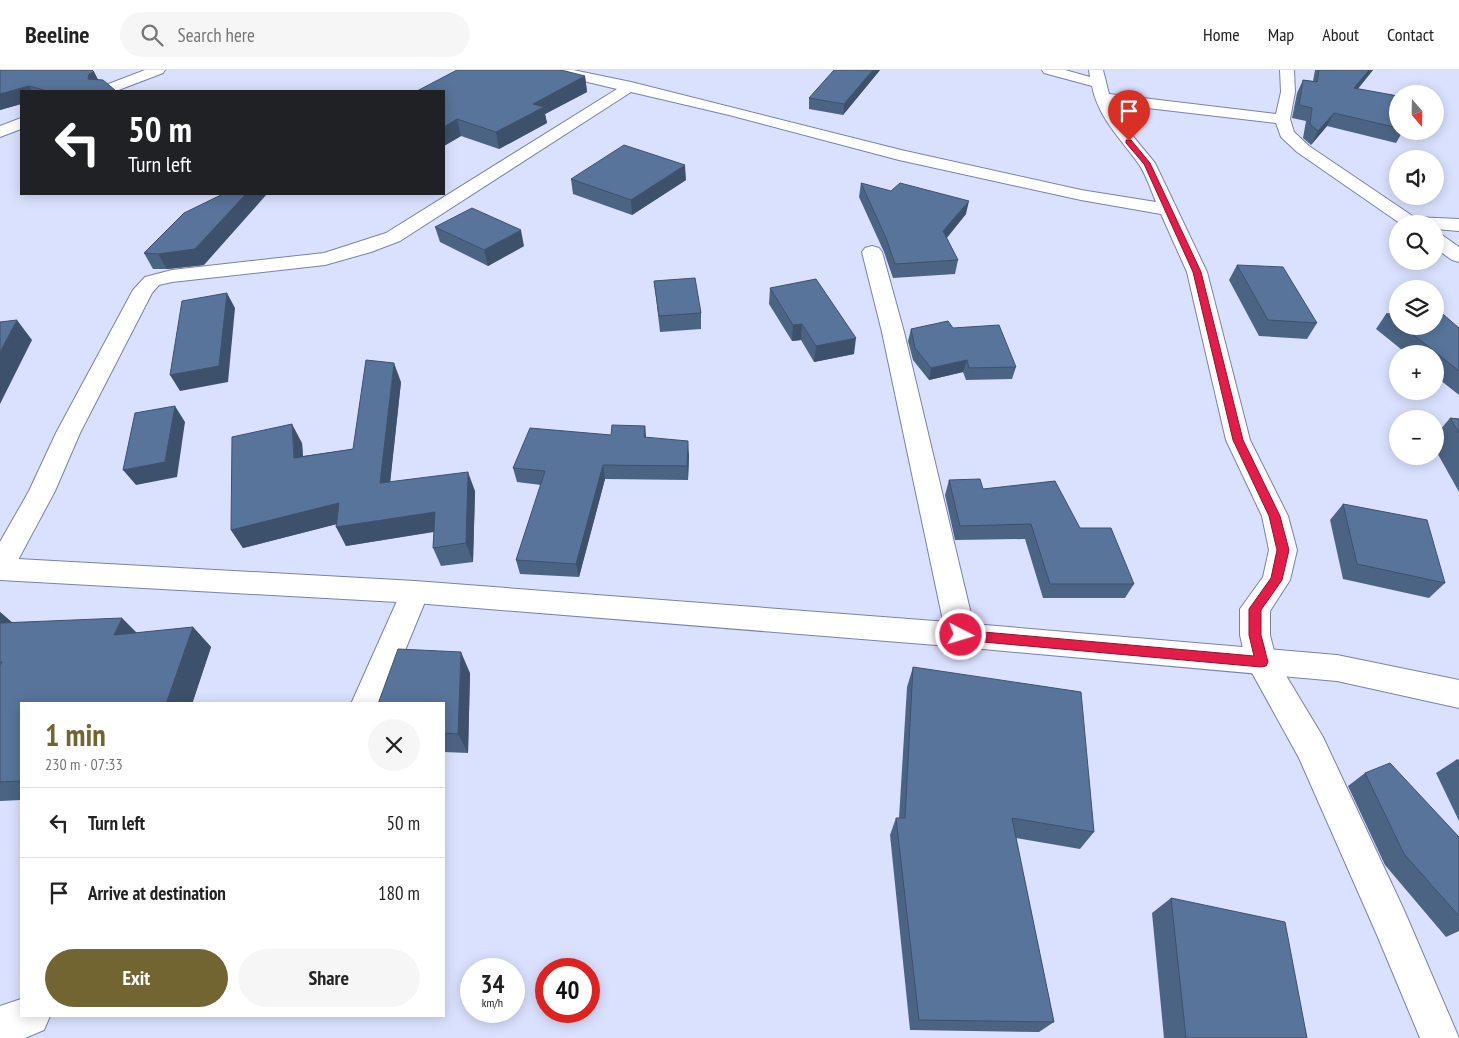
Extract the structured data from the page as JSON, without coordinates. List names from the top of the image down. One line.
{"north":"bottom","page":{"header":"Beeline","search":"Search here","nav":["Home","Map","About","Contact"],"map_buttons":["+","−"],"turn":["50 m","Turn left"],"heading":["1 min","230 m · 07:33"],"list":[{"name":"Turn left","value":"50 m"},{"name":"Arrive at destination","value":"180 m"}],"buttons":["Exit","Share"],"speed":"34 km/h","limit":"40"}}
